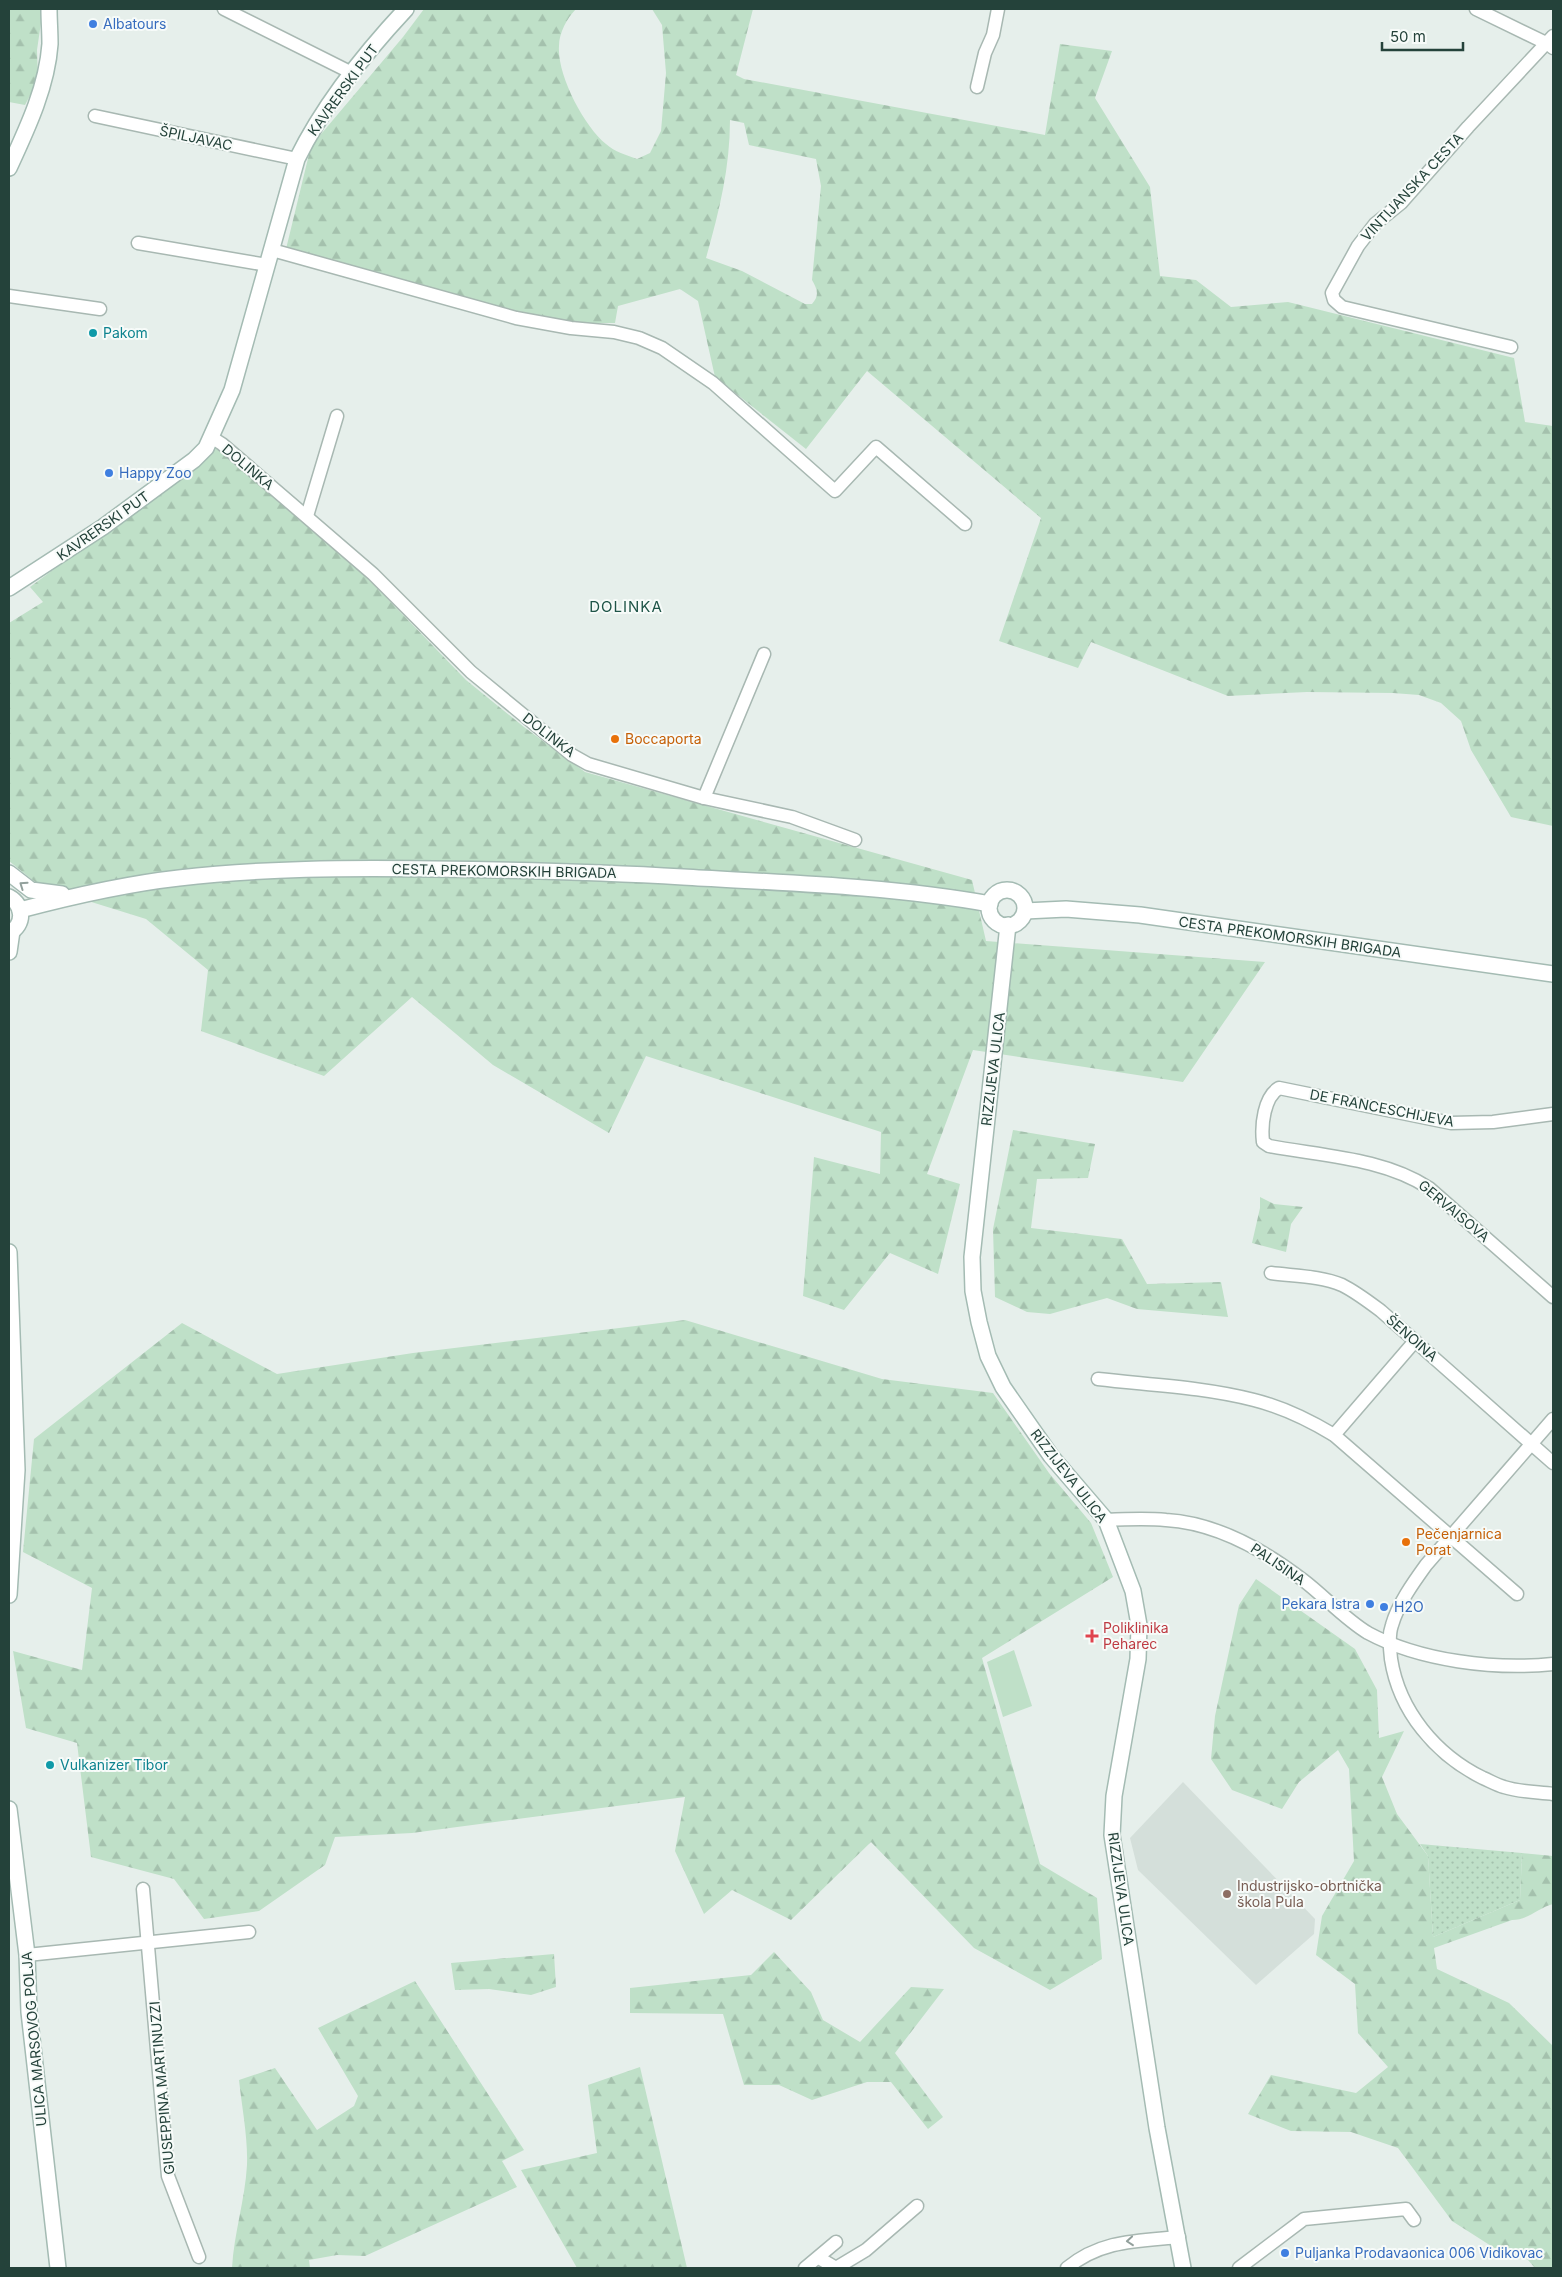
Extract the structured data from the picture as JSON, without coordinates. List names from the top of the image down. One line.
{"streets":{"main road":["KAVRERSKI PUT","CESTA PREKOMORSKIH BRIGADA","RIZZIJEVA ULICA","ULICA MARSOVOG POLJA"],"street":["ŠPILJAVAC","VINTIJANSKA CESTA","DOLINKA","DE FRANCESCHIJEVA","GERVAISOVA","ŠENOINA","PALISINA","GIUSEPPINA MARTINUZZI"]},"crossings":[["KAVRERSKI PUT","ŠPILJAVAC"],["KAVRERSKI PUT","DOLINKA"],["CESTA PREKOMORSKIH BRIGADA","RIZZIJEVA ULICA"],["RIZZIJEVA ULICA","PALISINA"],["DE FRANCESCHIJEVA","GERVAISOVA"]],"districts":["DOLINKA"],"places":{"other":["Albatours","Pakom","Happy Zoo","Boccaporta","Pečenjarnica Porat","Pekara Istra","H2O","Vulkanizer Tibor","Industrijsko-obrtnička škola Pula","Puljanka Prodavaonica 006 Vidikovac"],"health":["Poliklinika Peharec"]},"scale_bar":"50 m"}
